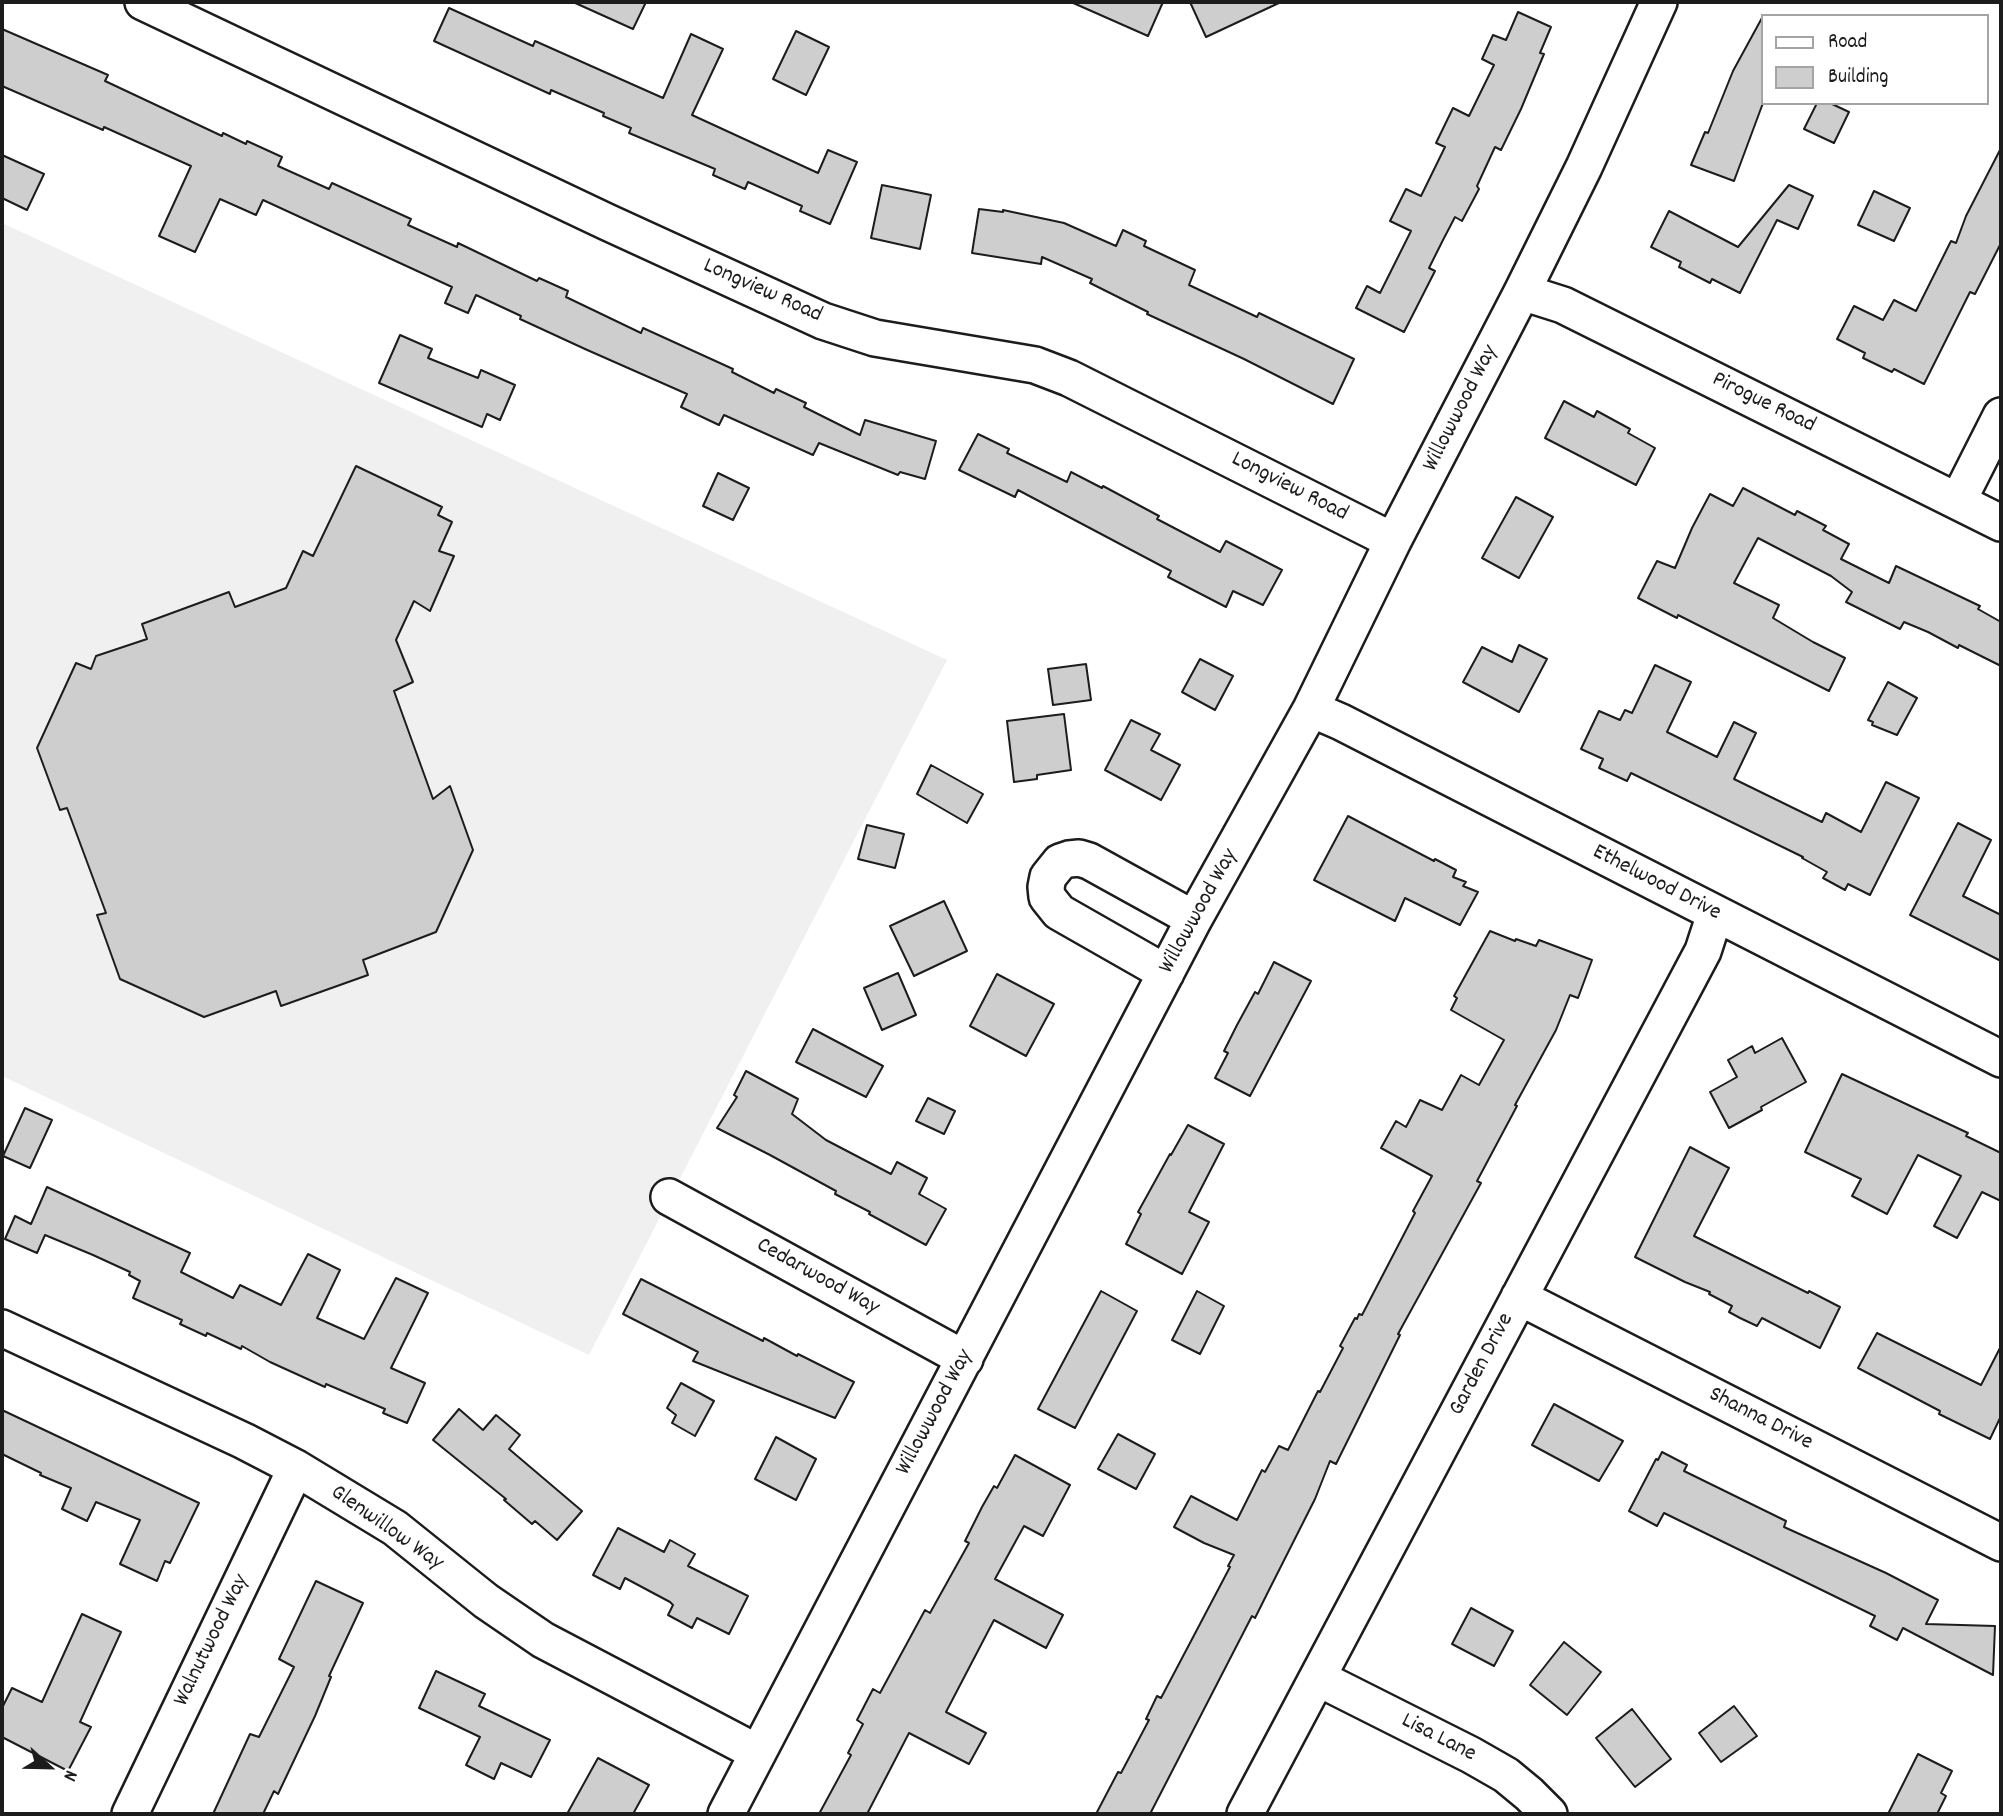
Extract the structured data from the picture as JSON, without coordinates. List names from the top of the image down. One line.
{"streets":{"street":["Longview Road","Pirogue Road","Willowwood Way","Ethelwood Drive","Cedarwood Way","Garden Drive","Shanna Drive","Glenwillow Way","Walnutwood Way","Lisa Lane"]},"crossings":[["Longview Road","Willowwood Way"],["Pirogue Road","Willowwood Way"],["Willowwood Way","Ethelwood Drive"],["Willowwood Way","Cedarwood Way"],["Willowwood Way","Glenwillow Way"],["Ethelwood Drive","Garden Drive"],["Garden Drive","Shanna Drive"],["Garden Drive","Lisa Lane"],["Glenwillow Way","Walnutwood Way"]],"legend":["Road","Building"],"north":"right"}
